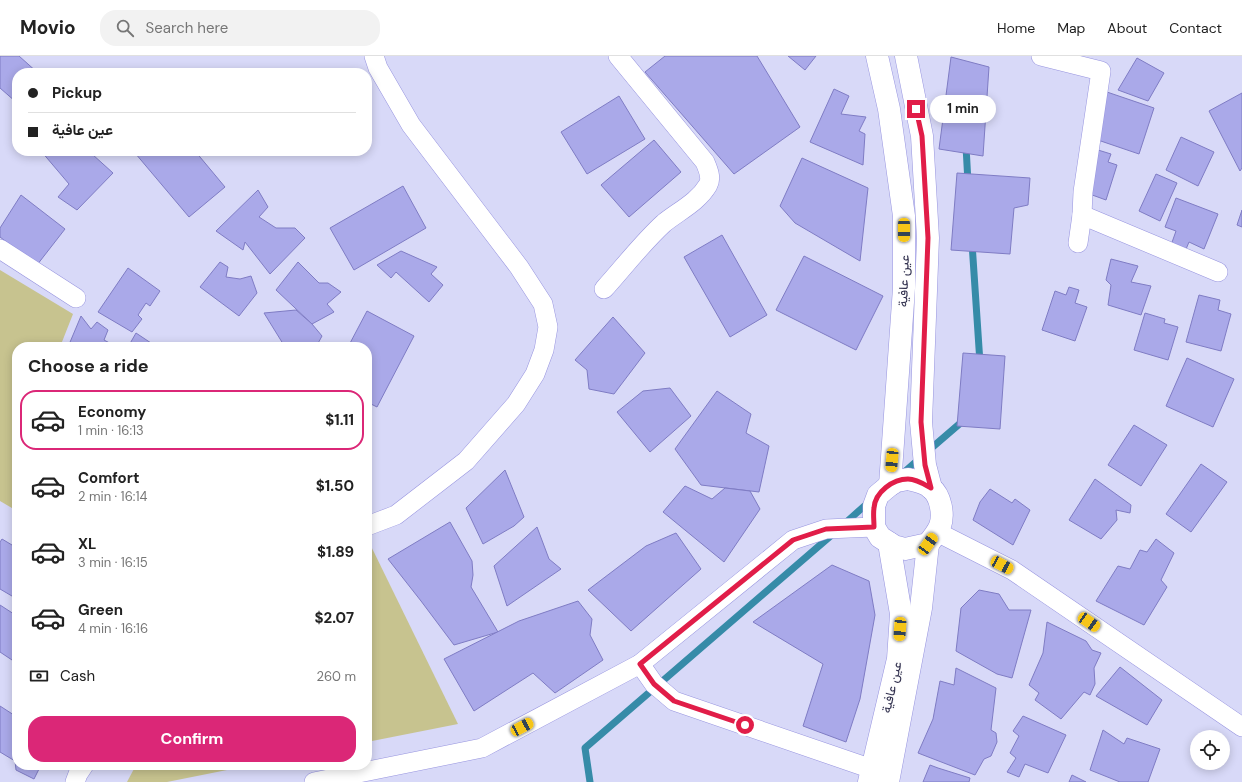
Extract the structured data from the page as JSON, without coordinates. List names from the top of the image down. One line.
{"streets":{"main road":["عين عافية"]},"page":{"header":"Movio","search":"Search here","nav":["Home","Map","About","Contact"],"banner":["Pickup","عين عافية"],"bubble":"1 min","heading":"Choose a ride","list":[{"name":"Economy","note":"1 min · 16:13","value":"$1.11"},{"name":"Comfort","note":"2 min · 16:14","value":"$1.50"},{"name":"XL","note":"3 min · 16:15","value":"$1.89"},{"name":"Green","note":"4 min · 16:16","value":"$2.07"}],"pay":["Cash","260 m"],"buttons":"Confirm"}}
